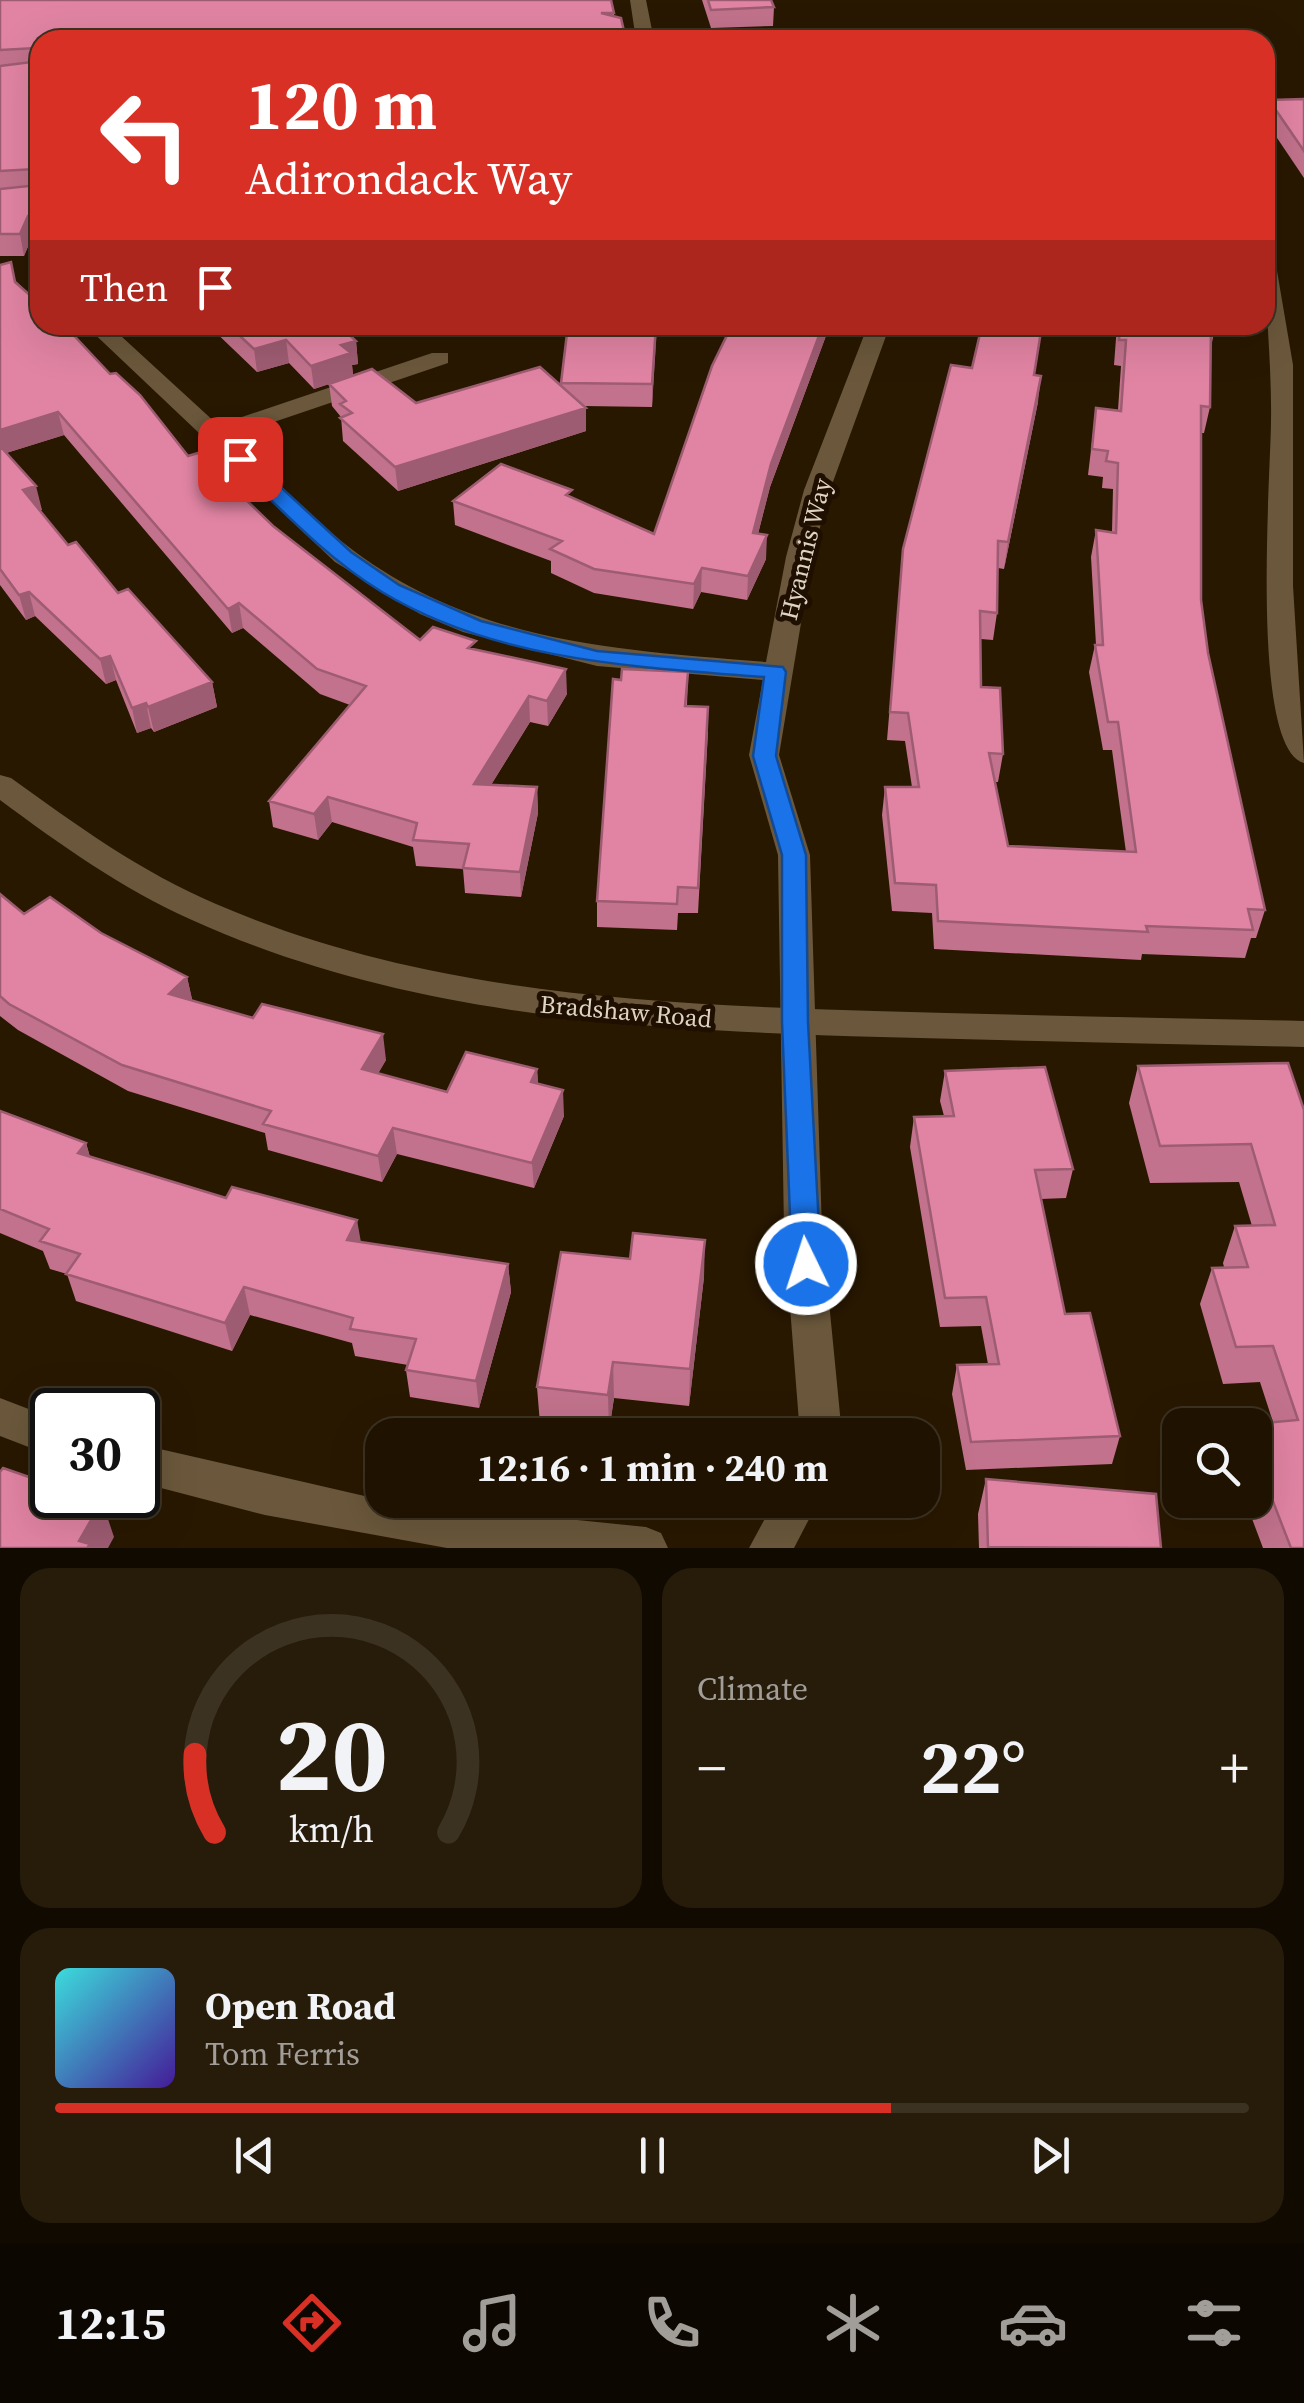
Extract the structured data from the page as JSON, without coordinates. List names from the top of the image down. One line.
{"streets":{"street":["Hyannis Way","Bradshaw Road"]},"crossings":[["Hyannis Way","Bradshaw Road"]],"page":{"turn":["120 m","Adirondack Way"],"then":"Then","limit":"30","trip":"12:16 · 1 min · 240 m","tile":"Climate","heat":["−","22°","+"],"song":["Open Road","Tom Ferris"],"tabs":"12:15","gauge":["20","km/h"]}}
